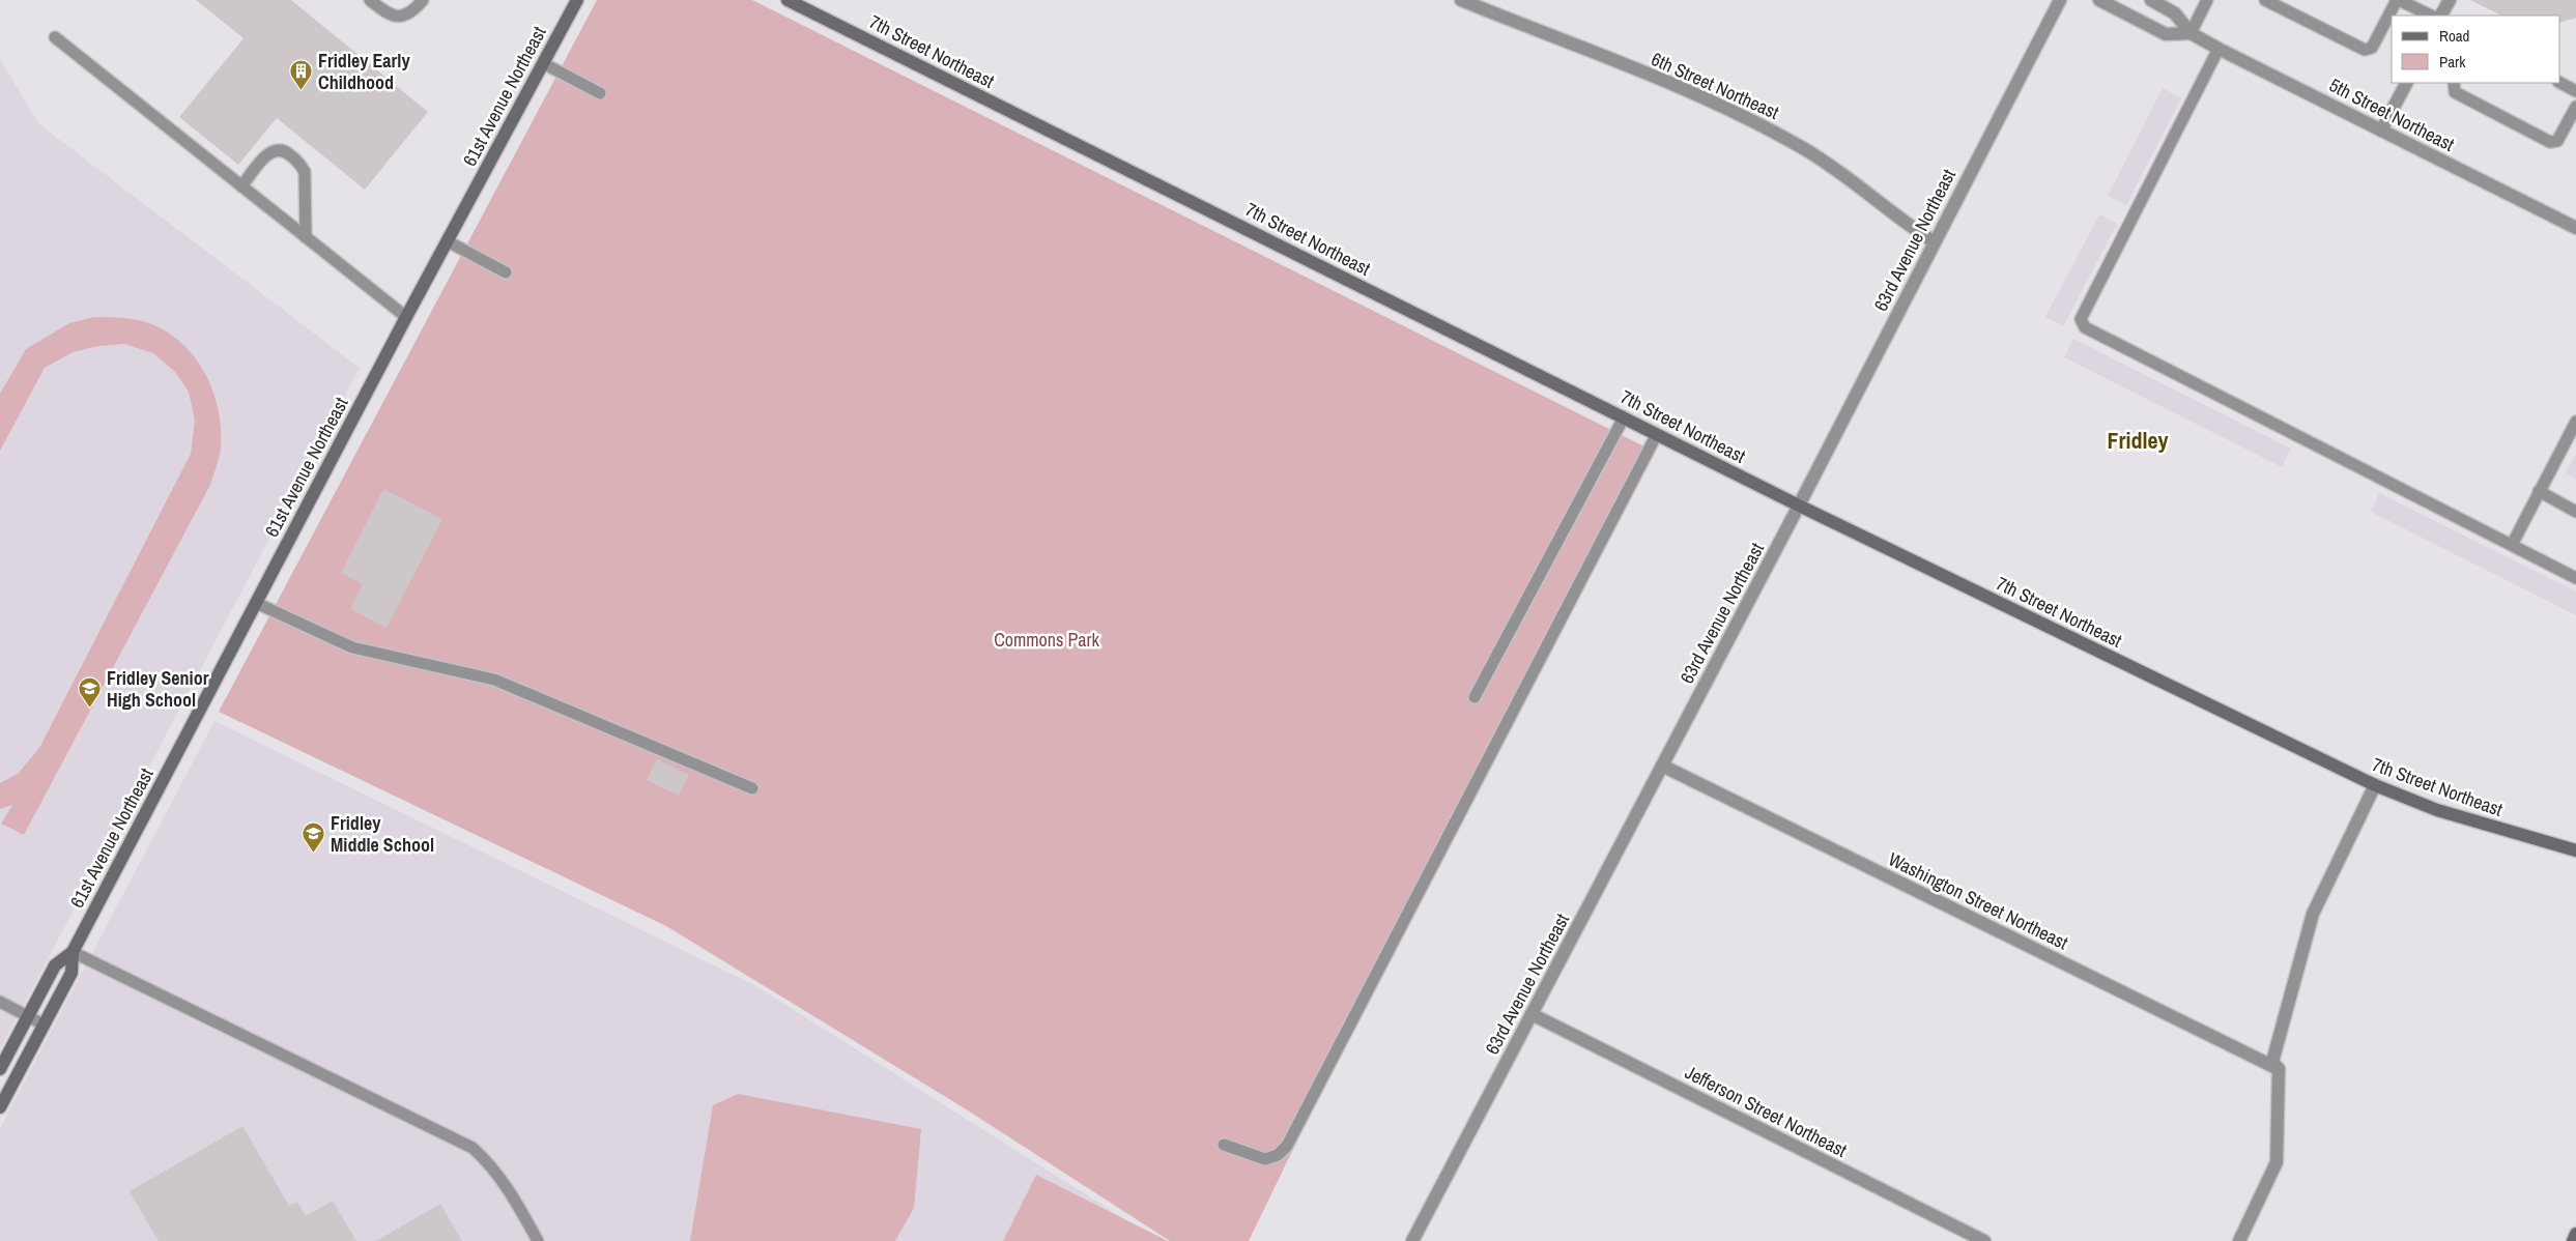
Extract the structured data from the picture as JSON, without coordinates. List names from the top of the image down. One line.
{"streets":{"street":["7th Street Northeast","6th Street Northeast","61st Avenue Northeast","5th Street Northeast","63rd Avenue Northeast","Washington Street Northeast","Jefferson Street Northeast"]},"crossings":[["7th Street Northeast","63rd Avenue Northeast"],["6th Street Northeast","63rd Avenue Northeast"],["63rd Avenue Northeast","Washington Street Northeast"],["63rd Avenue Northeast","Jefferson Street Northeast"]],"districts":["Fridley"],"parks":["Commons Park"],"places":{"building":["Fridley Early Childhood"],"school or university":["Fridley Senior High School","Fridley Middle School"]},"legend":["Road","Park"]}
